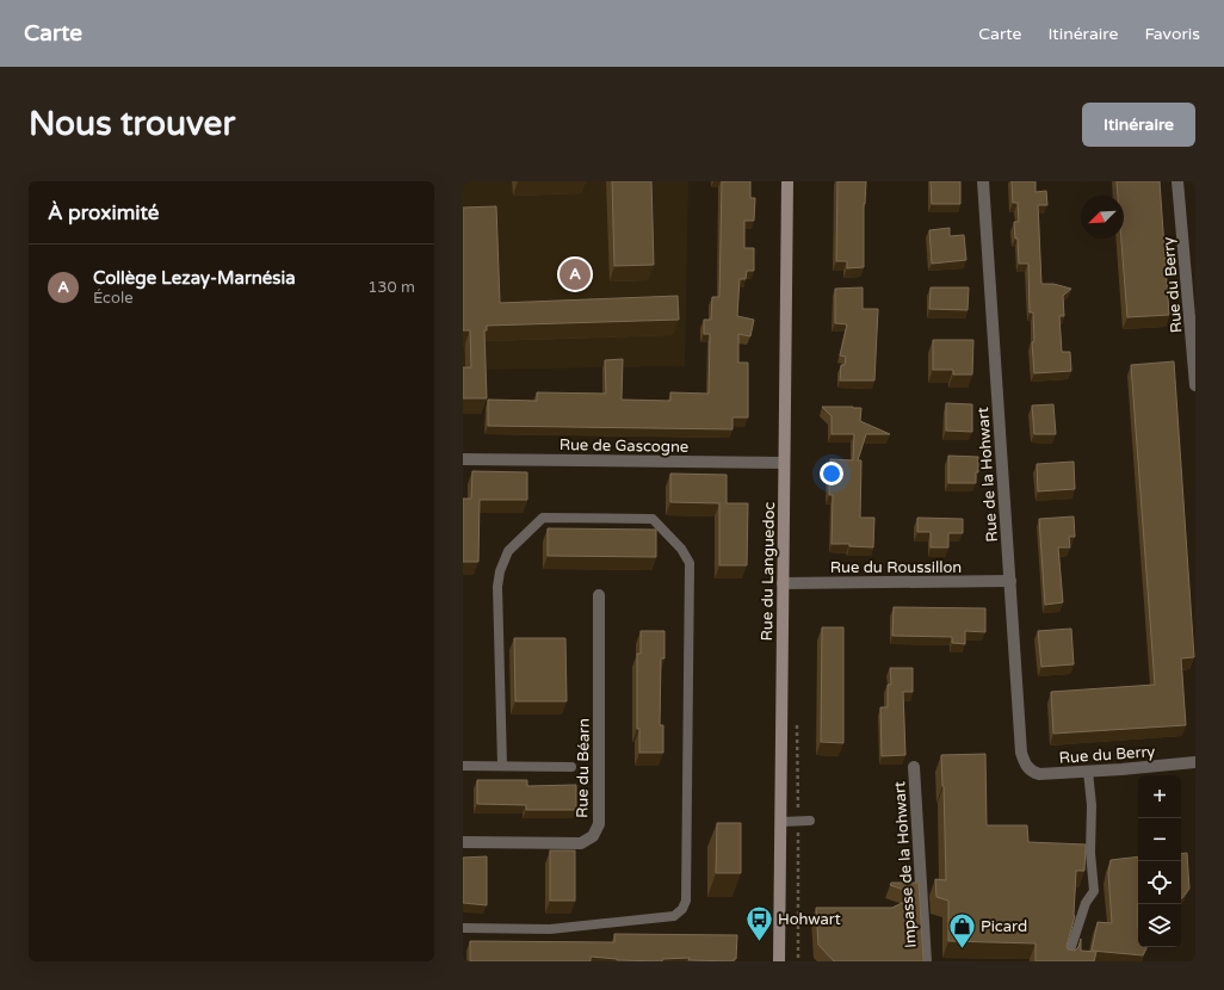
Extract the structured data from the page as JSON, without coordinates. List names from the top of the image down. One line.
{"streets":{"street":["Rue du Berry","Rue de Gascogne","Rue de la Hohwart","Rue du Roussillon","Rue du Languedoc","Rue du Béarn","Impasse de la Hohwart"]},"crossings":[["Rue du Berry","Rue de la Hohwart"],["Rue de Gascogne","Rue du Languedoc"],["Rue de la Hohwart","Rue du Roussillon"],["Rue du Roussillon","Rue du Languedoc"]],"places":{"bus stop":["Hohwart"],"shop":["Picard"]},"north":"bottom left","page":{"header":"Carte","nav":["Carte","Itinéraire","Favoris"],"buttons":"Itinéraire","title":"Nous trouver","heading":"À proximité","list":[{"mark":"A","name":"Collège Lezay-Marnésia","note":"École","value":"130 m"}],"pins":"A","map_buttons":["+","−"]}}
